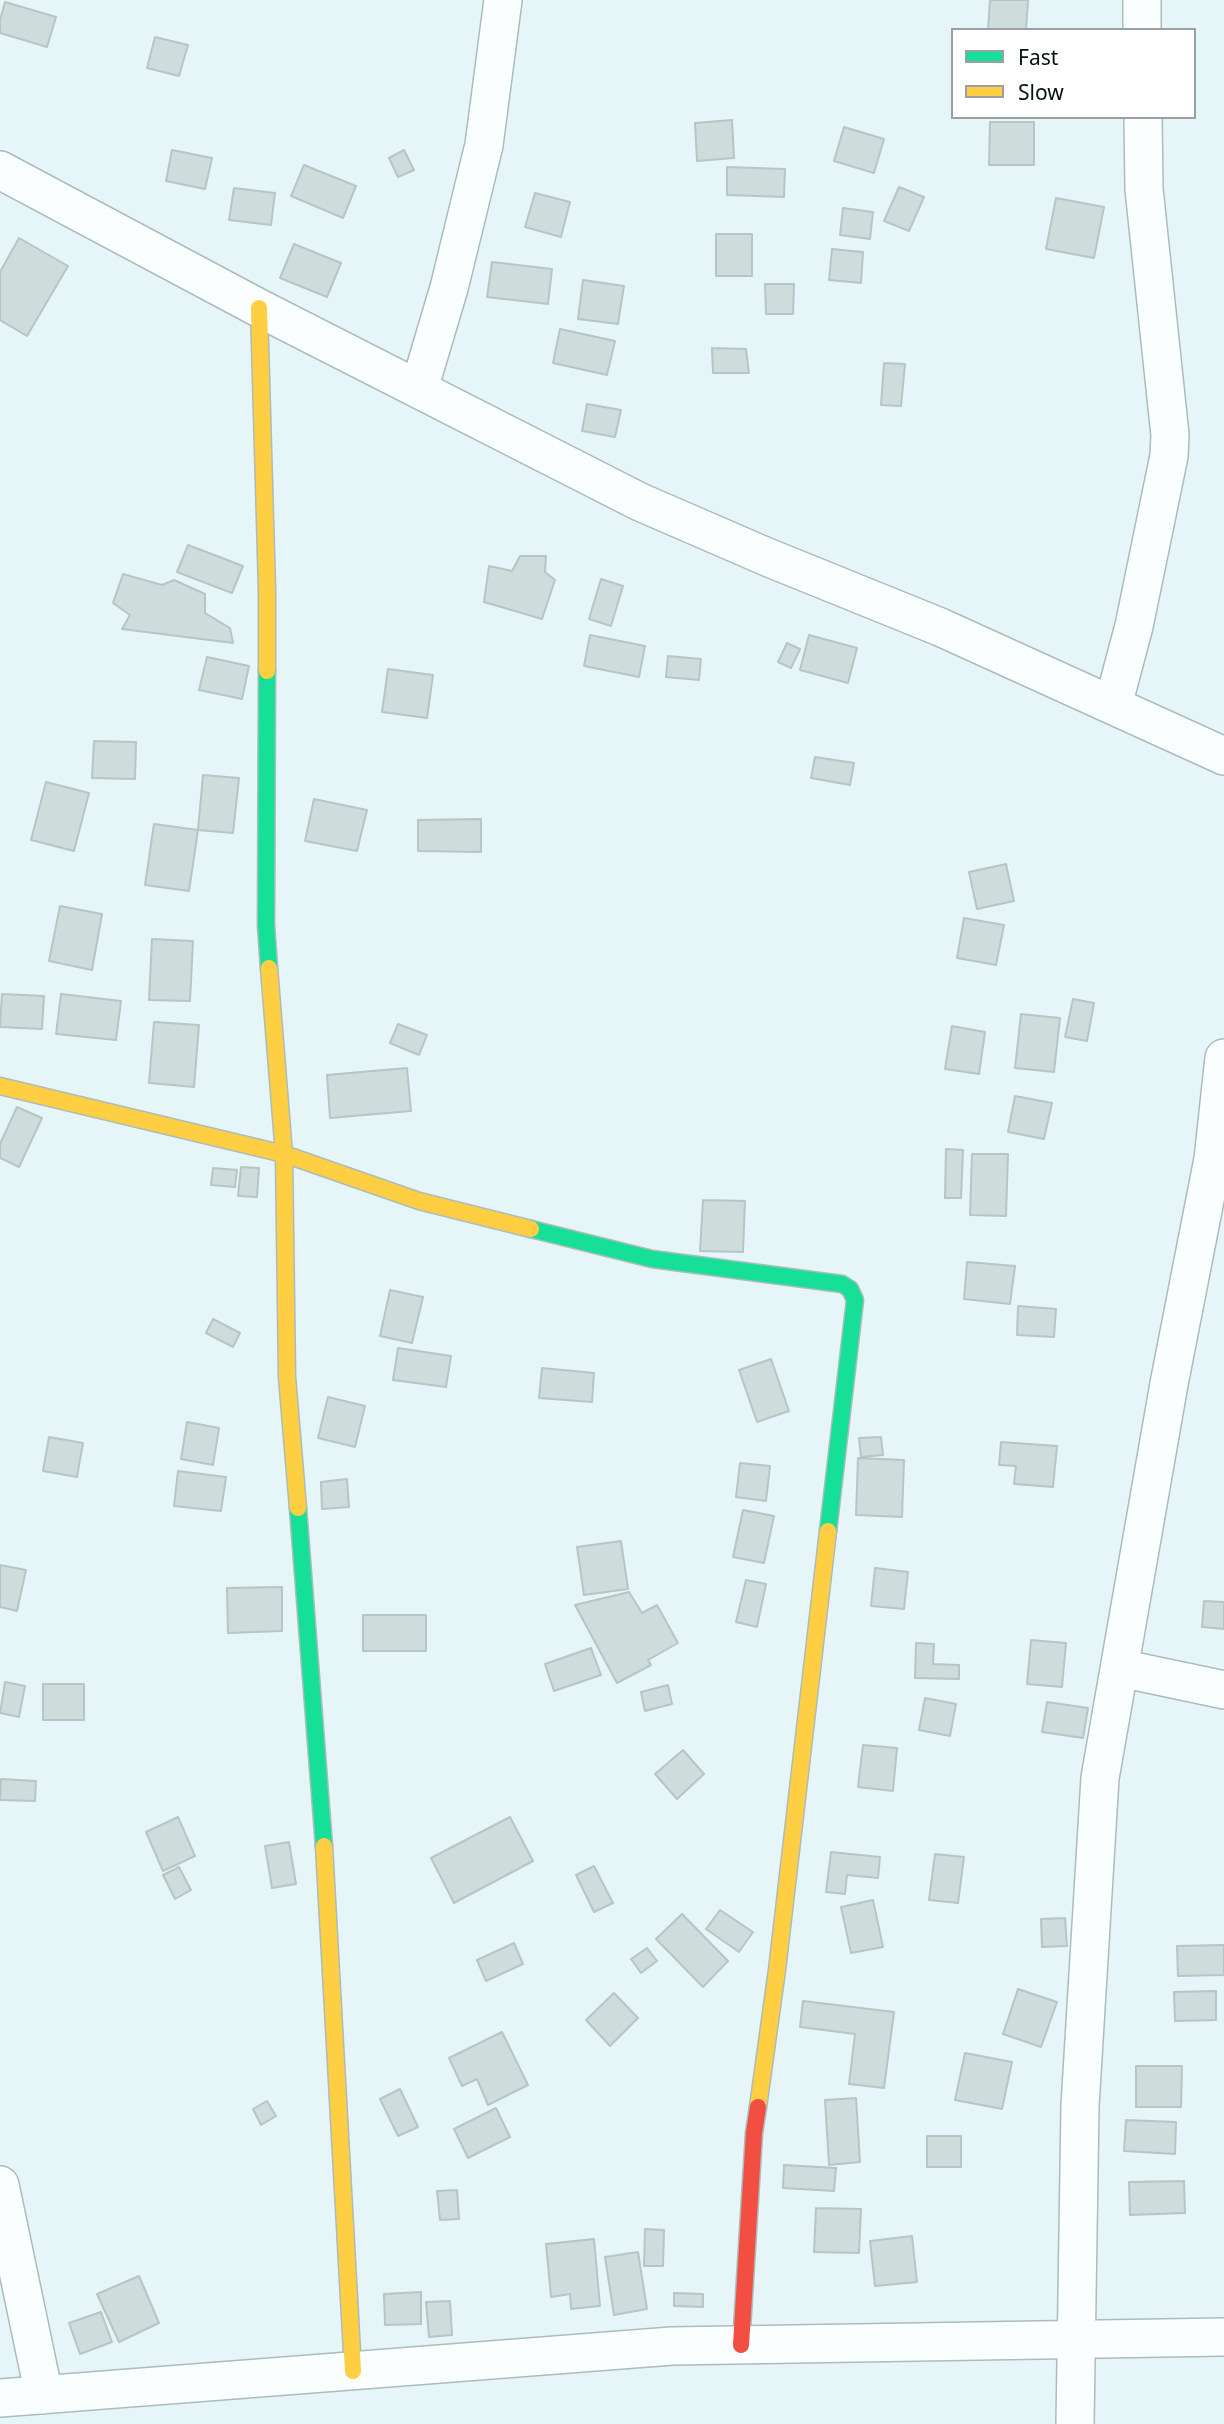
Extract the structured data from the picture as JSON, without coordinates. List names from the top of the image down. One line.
{"legend":["Fast","Slow"]}
